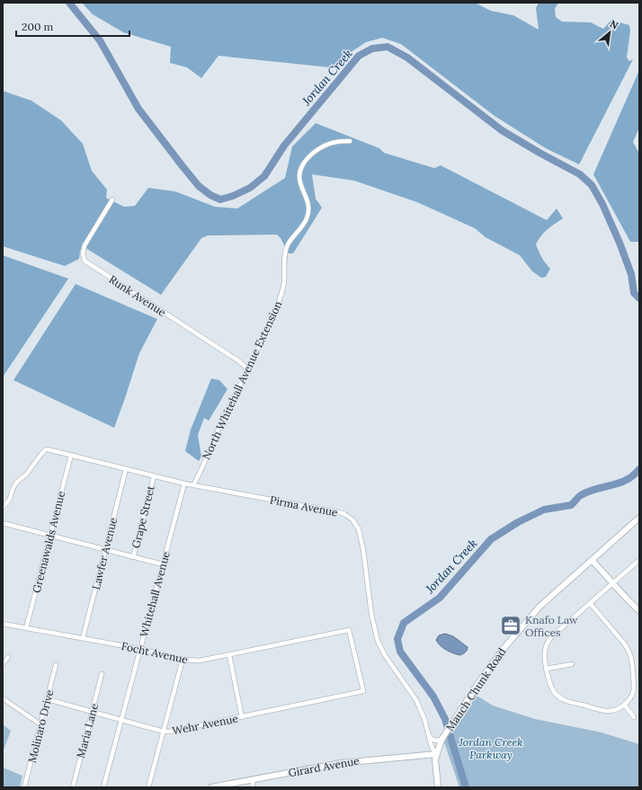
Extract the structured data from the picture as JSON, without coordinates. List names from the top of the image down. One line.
{"streets":{"main road":["Mauch Chunk Road","Girard Avenue"],"street":["Runk Avenue","North Whitehall Avenue Extension","Pirma Avenue","Grape Street","Greenawalds Avenue","Lawfer Avenue","Whitehall Avenue","Focht Avenue","Wehr Avenue","Molinaro Drive","Maria Lane"]},"crossings":[["Runk Avenue","North Whitehall Avenue Extension"],["North Whitehall Avenue Extension","Pirma Avenue"],["Pirma Avenue","Grape Street"],["Pirma Avenue","Greenawalds Avenue"],["Pirma Avenue","Lawfer Avenue"],["Pirma Avenue","Whitehall Avenue"],["Pirma Avenue","Mauch Chunk Road"],["Pirma Avenue","Girard Avenue"],["Greenawalds Avenue","Focht Avenue"],["Lawfer Avenue","Focht Avenue"],["Whitehall Avenue","Focht Avenue"],["Whitehall Avenue","Wehr Avenue"],["Focht Avenue","Wehr Avenue"],["Mauch Chunk Road","Girard Avenue"],["Wehr Avenue","Molinaro Drive"],["Wehr Avenue","Maria Lane"]],"water":["Jordan Creek"],"parks":["Jordan Creek Parkway"],"places":{"office":["Knafo Law Offices"]},"scale_bar":"200 m","north":"top right"}
